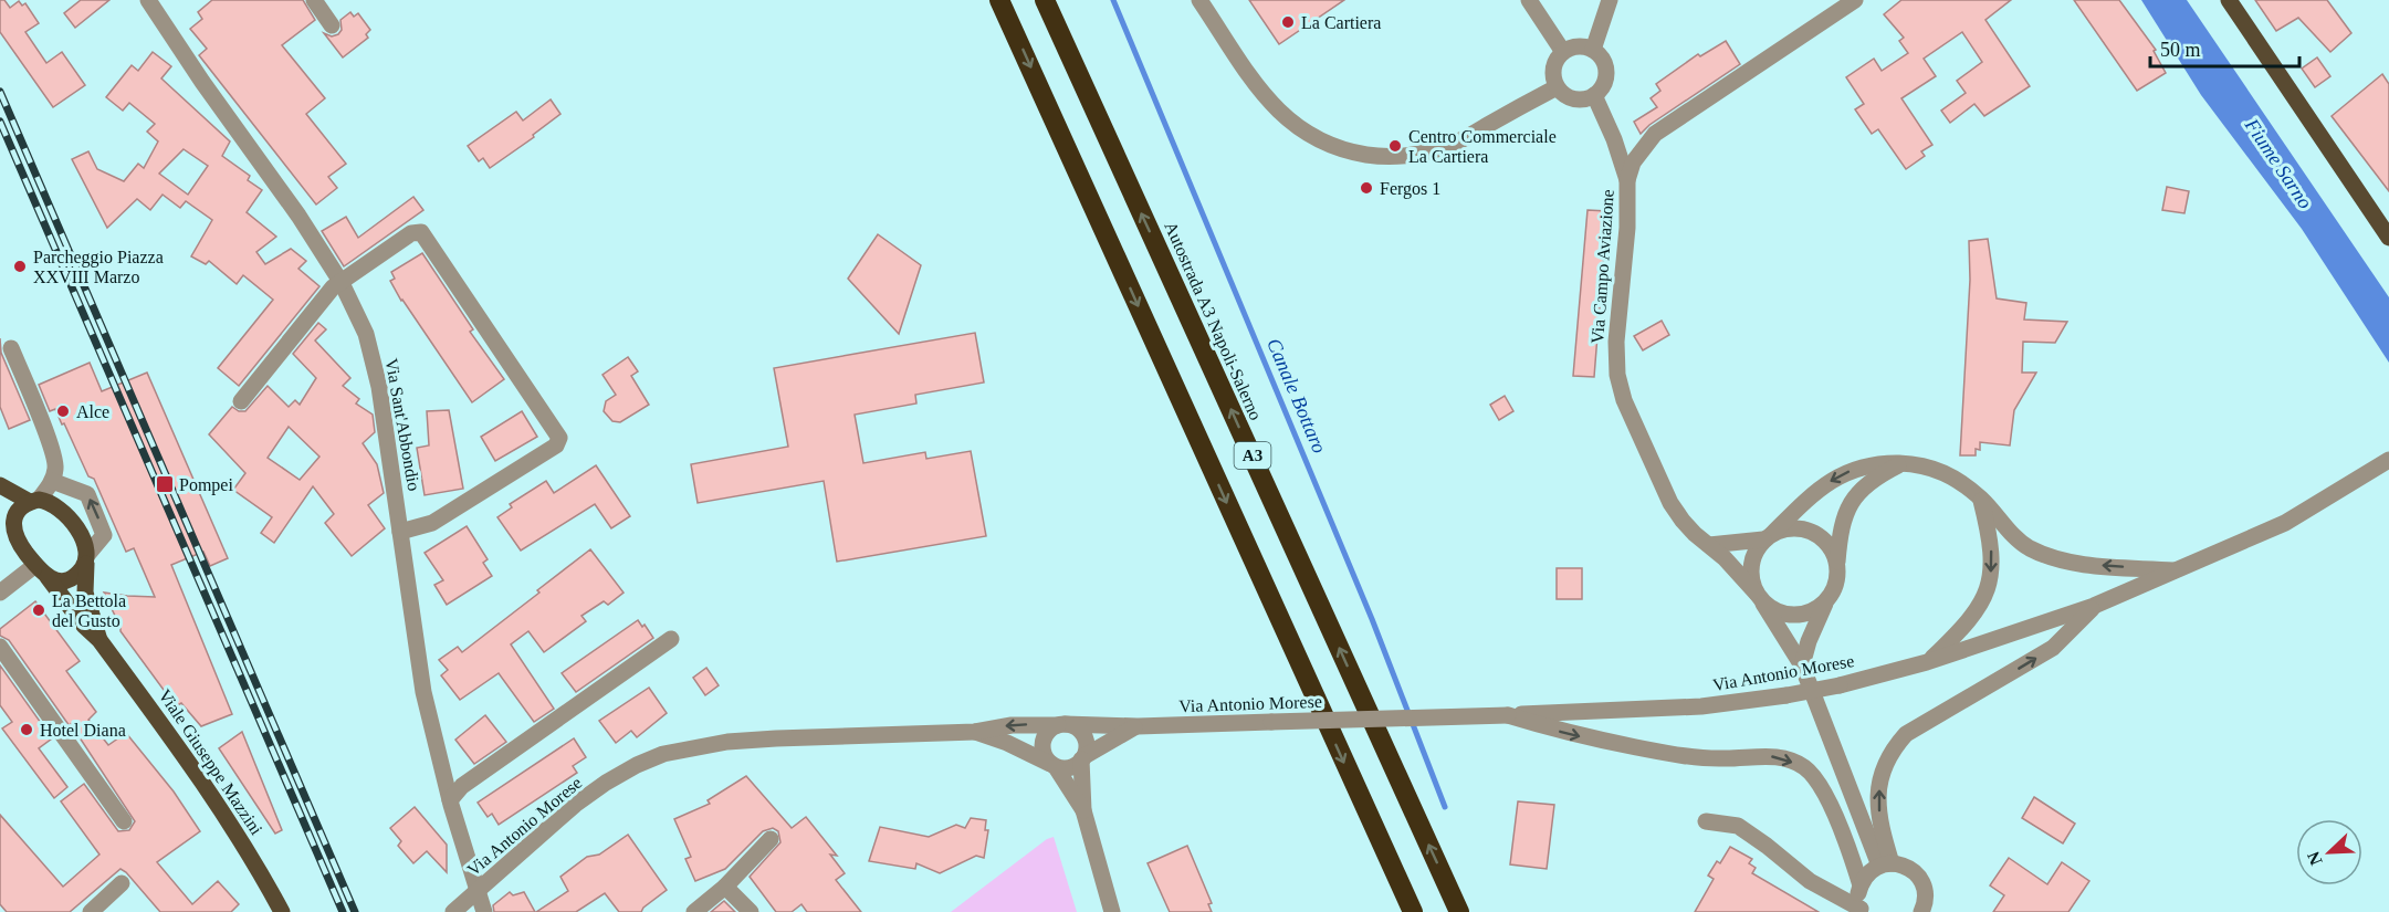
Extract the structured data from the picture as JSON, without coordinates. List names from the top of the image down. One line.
{"streets":{"highway":["Autostrada A3 Napoli-Salerno","A3"],"main road":["Viale Giuseppe Mazzini"],"street":["Via Campo Aviazione","Via Sant'Abbondio","Via Antonio Morese"]},"crossings":[["Via Sant'Abbondio","Via Antonio Morese"]],"water":["Fiume Sarno","Canale Bottaro"],"places":{"other":["La Cartiera","Centro Commerciale La Cartiera","Fergos 1","Parcheggio Piazza XXVIII Marzo","Alce","La Bettola del Gusto","Hotel Diana"],"transit":["Pompei"]},"scale_bar":"50 m","north":"bottom left"}
